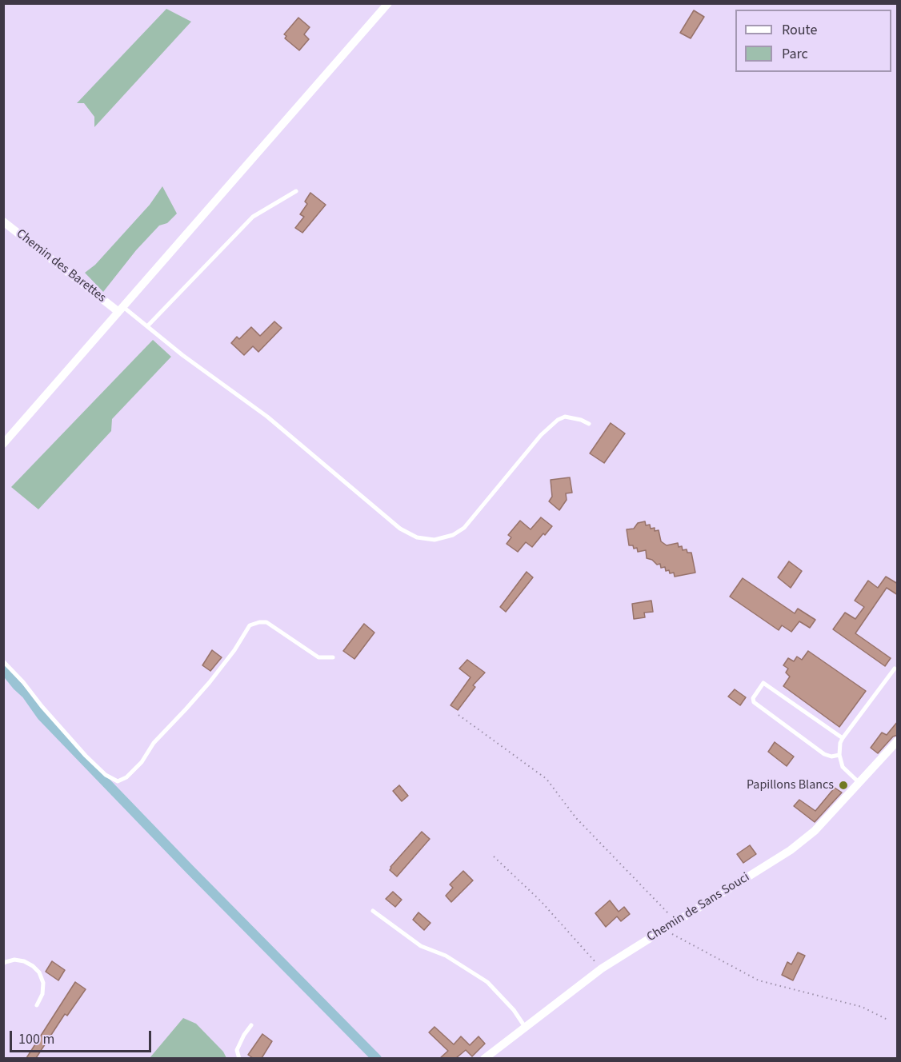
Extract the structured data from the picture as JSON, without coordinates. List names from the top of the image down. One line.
{"streets":{"street":["Chemin des Barettes","Chemin de Sans Souci"]},"places":["Papillons Blancs"],"legend":["Route","Parc"],"scale_bar":"100 m"}
